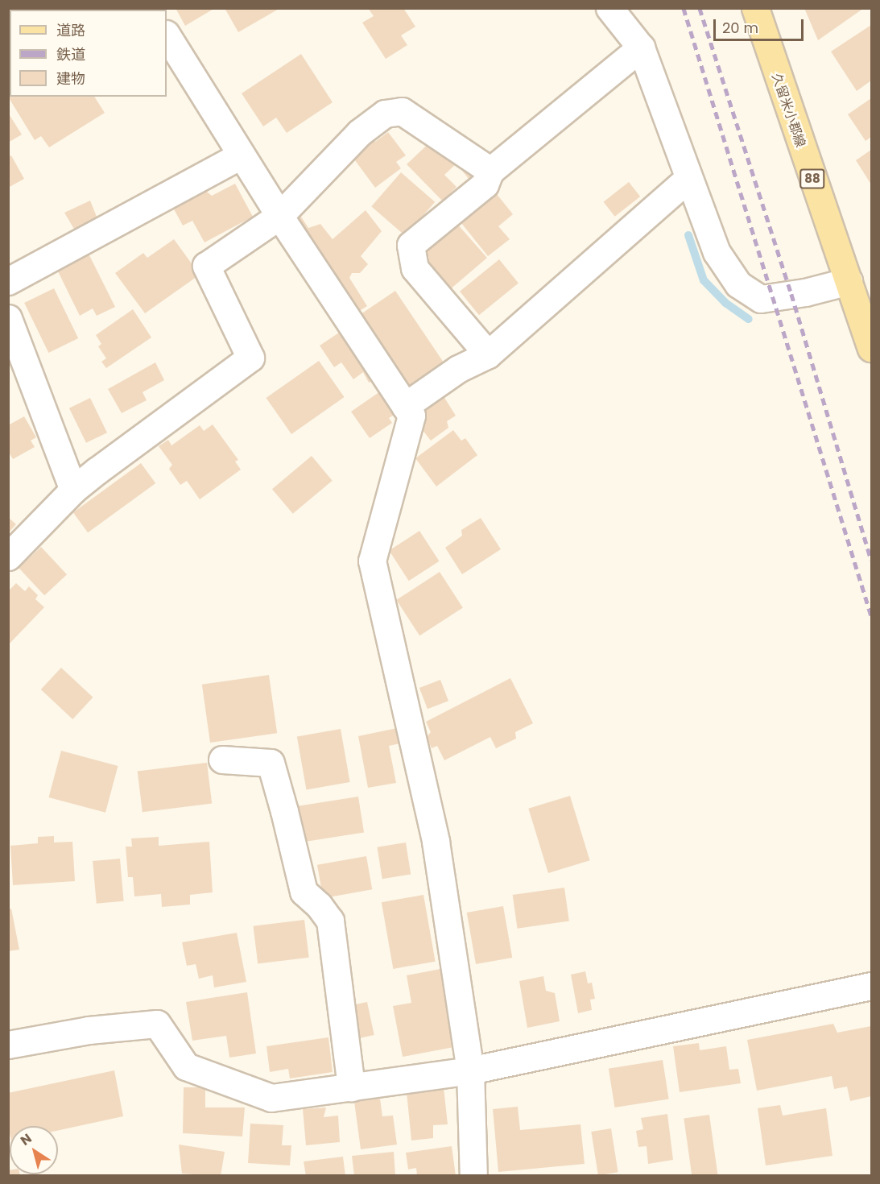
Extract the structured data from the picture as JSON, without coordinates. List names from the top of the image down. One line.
{"streets":{"main road":["久留米小郡線","88"]},"legend":["道路","鉄道","建物"],"scale_bar":"20 m","north":"top left"}
